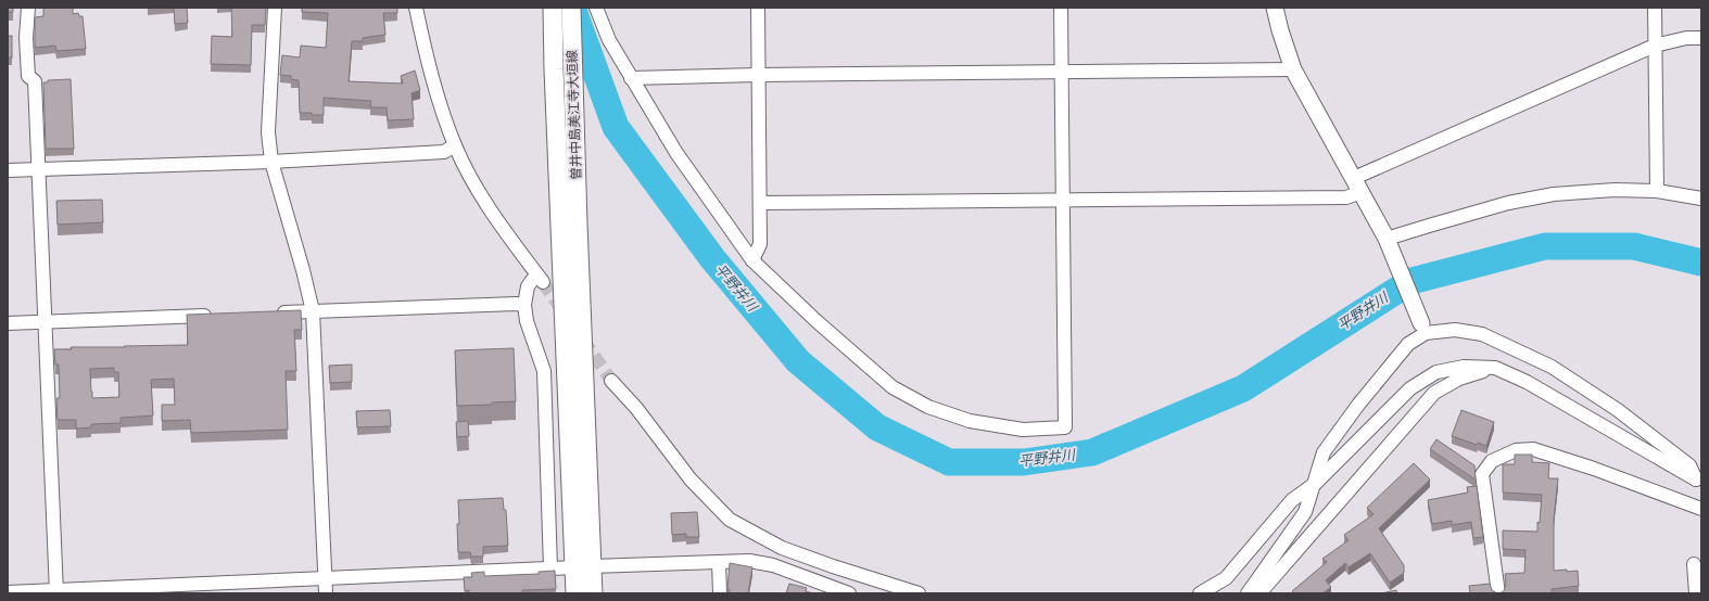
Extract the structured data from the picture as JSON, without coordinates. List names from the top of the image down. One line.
{"streets":{"main road":["曽井中島美江寺大垣線"]},"water":["平野井川"]}
